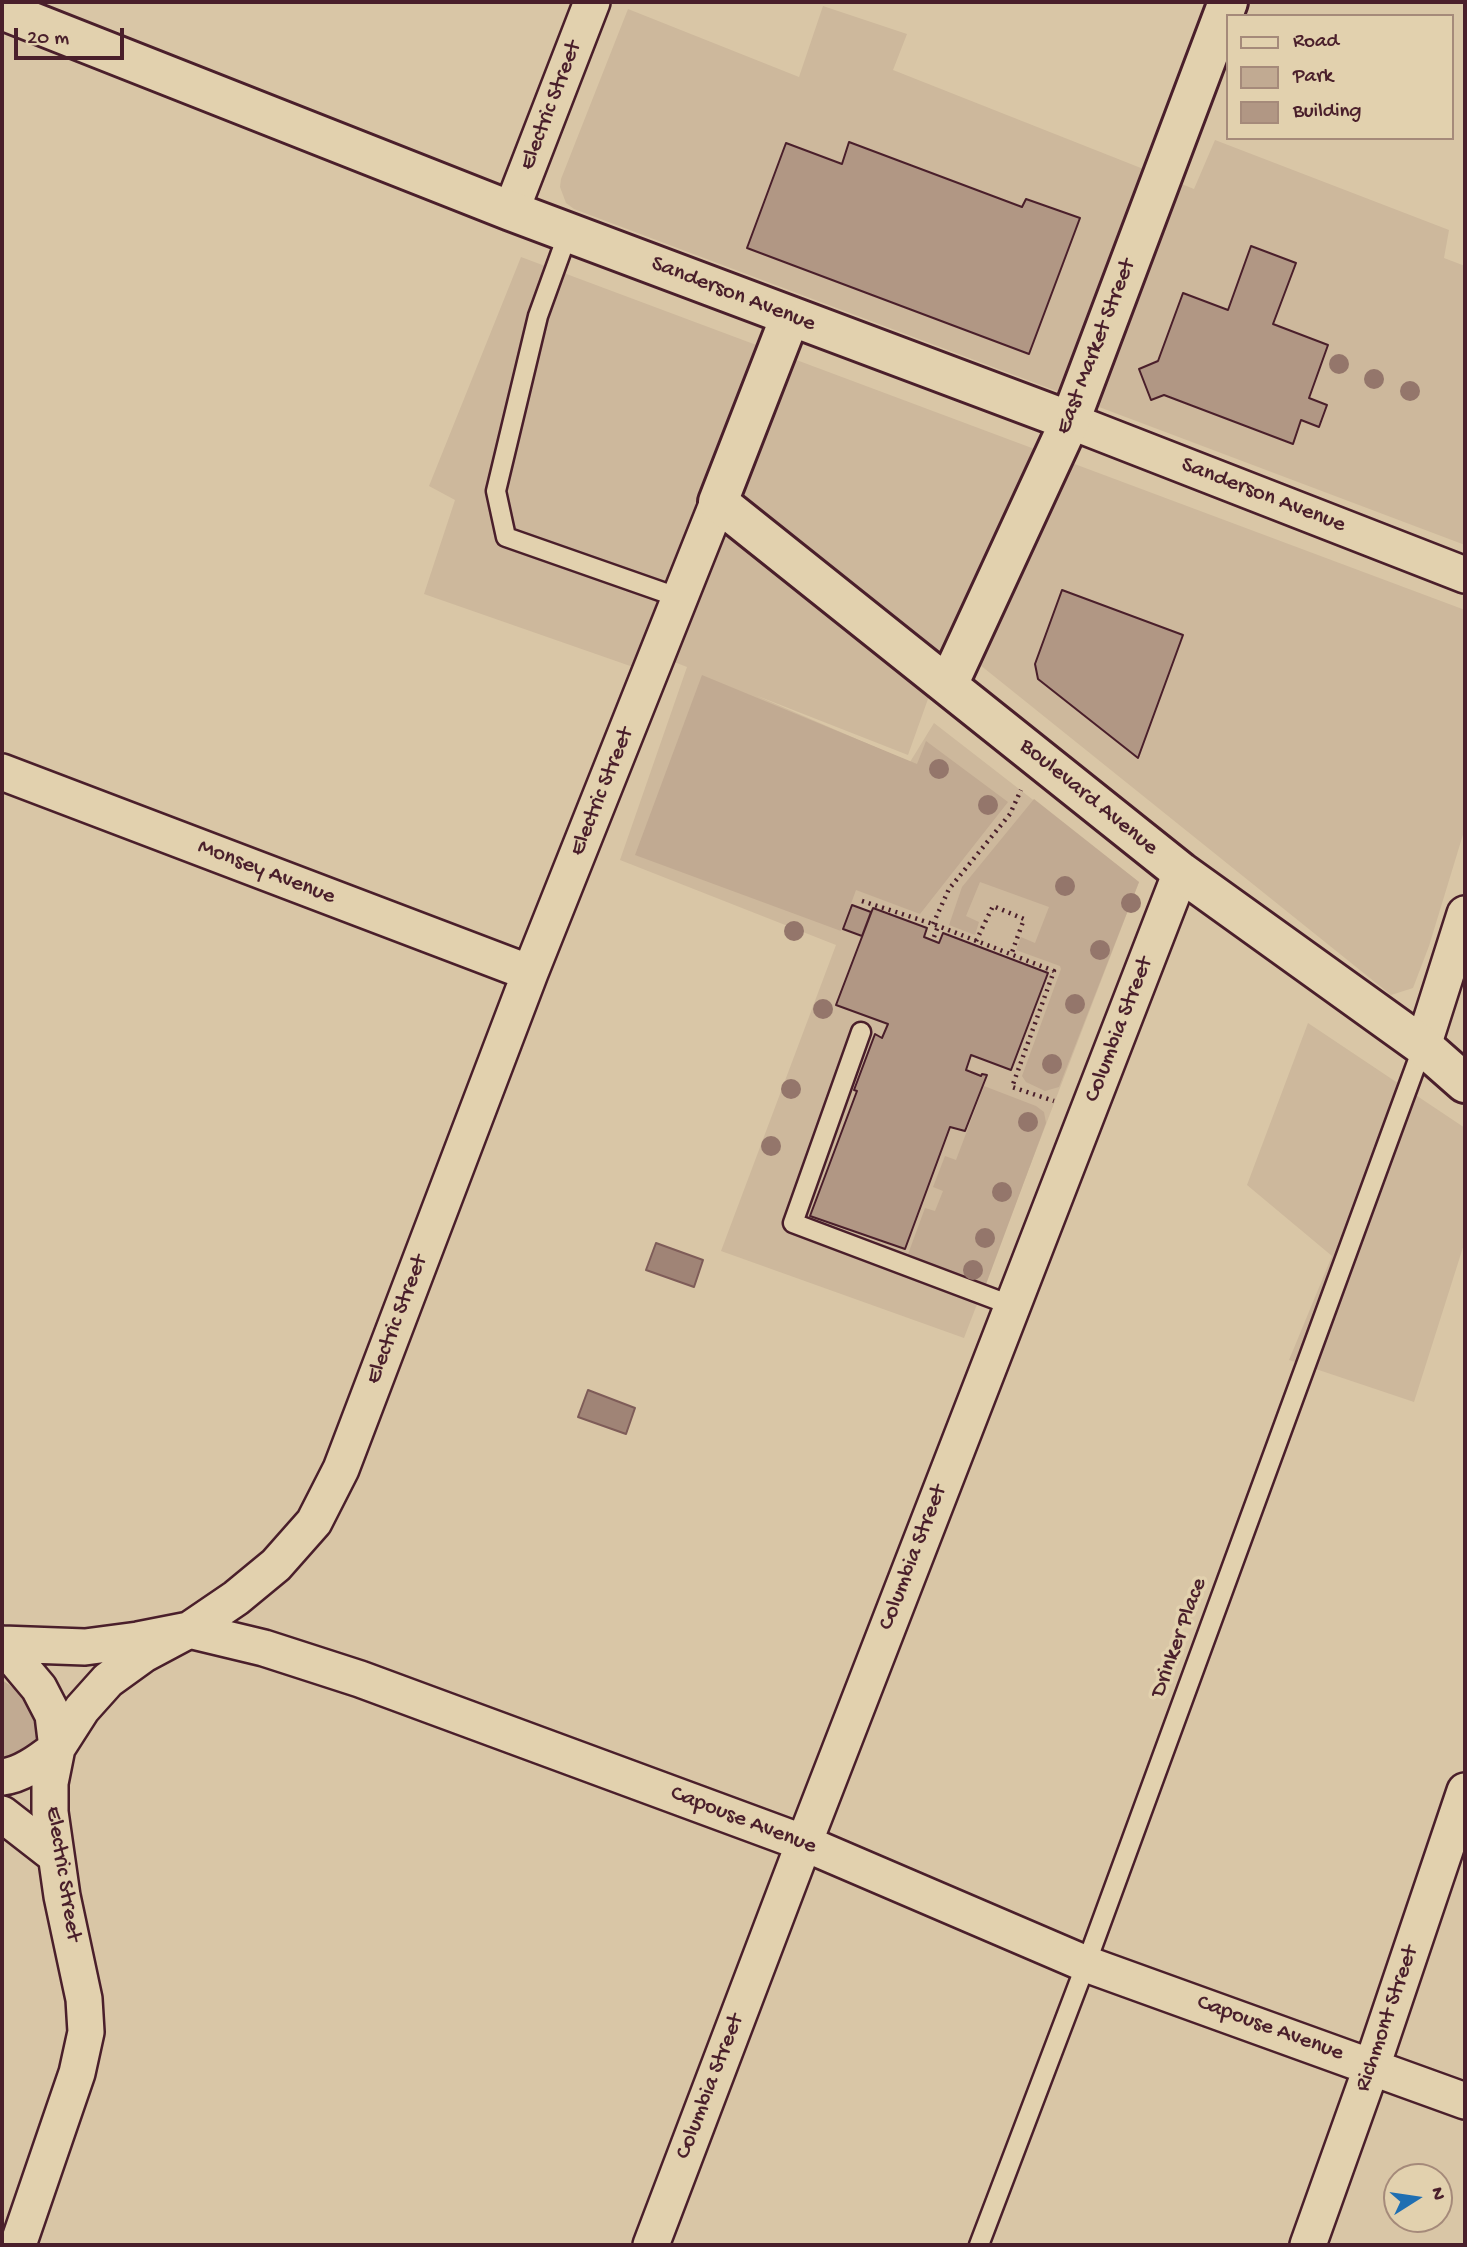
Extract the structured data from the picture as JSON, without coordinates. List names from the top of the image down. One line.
{"streets":{"street":["Electric Street","Sanderson Avenue","East Market Street","Boulevard Avenue","Monsey Avenue","Columbia Street","Capouse Avenue","Richmont Street"],"lane":["Drinker Place"]},"crossings":[["Electric Street","Sanderson Avenue"],["Electric Street","Boulevard Avenue"],["Electric Street","Monsey Avenue"],["Electric Street","Capouse Avenue"],["Sanderson Avenue","East Market Street"],["East Market Street","Boulevard Avenue"],["Boulevard Avenue","Columbia Street"],["Boulevard Avenue","Drinker Place"],["Columbia Street","Capouse Avenue"],["Drinker Place","Capouse Avenue"],["Capouse Avenue","Richmont Street"]],"legend":["Road","Park","Building"],"scale_bar":"20 m","north":"right"}
